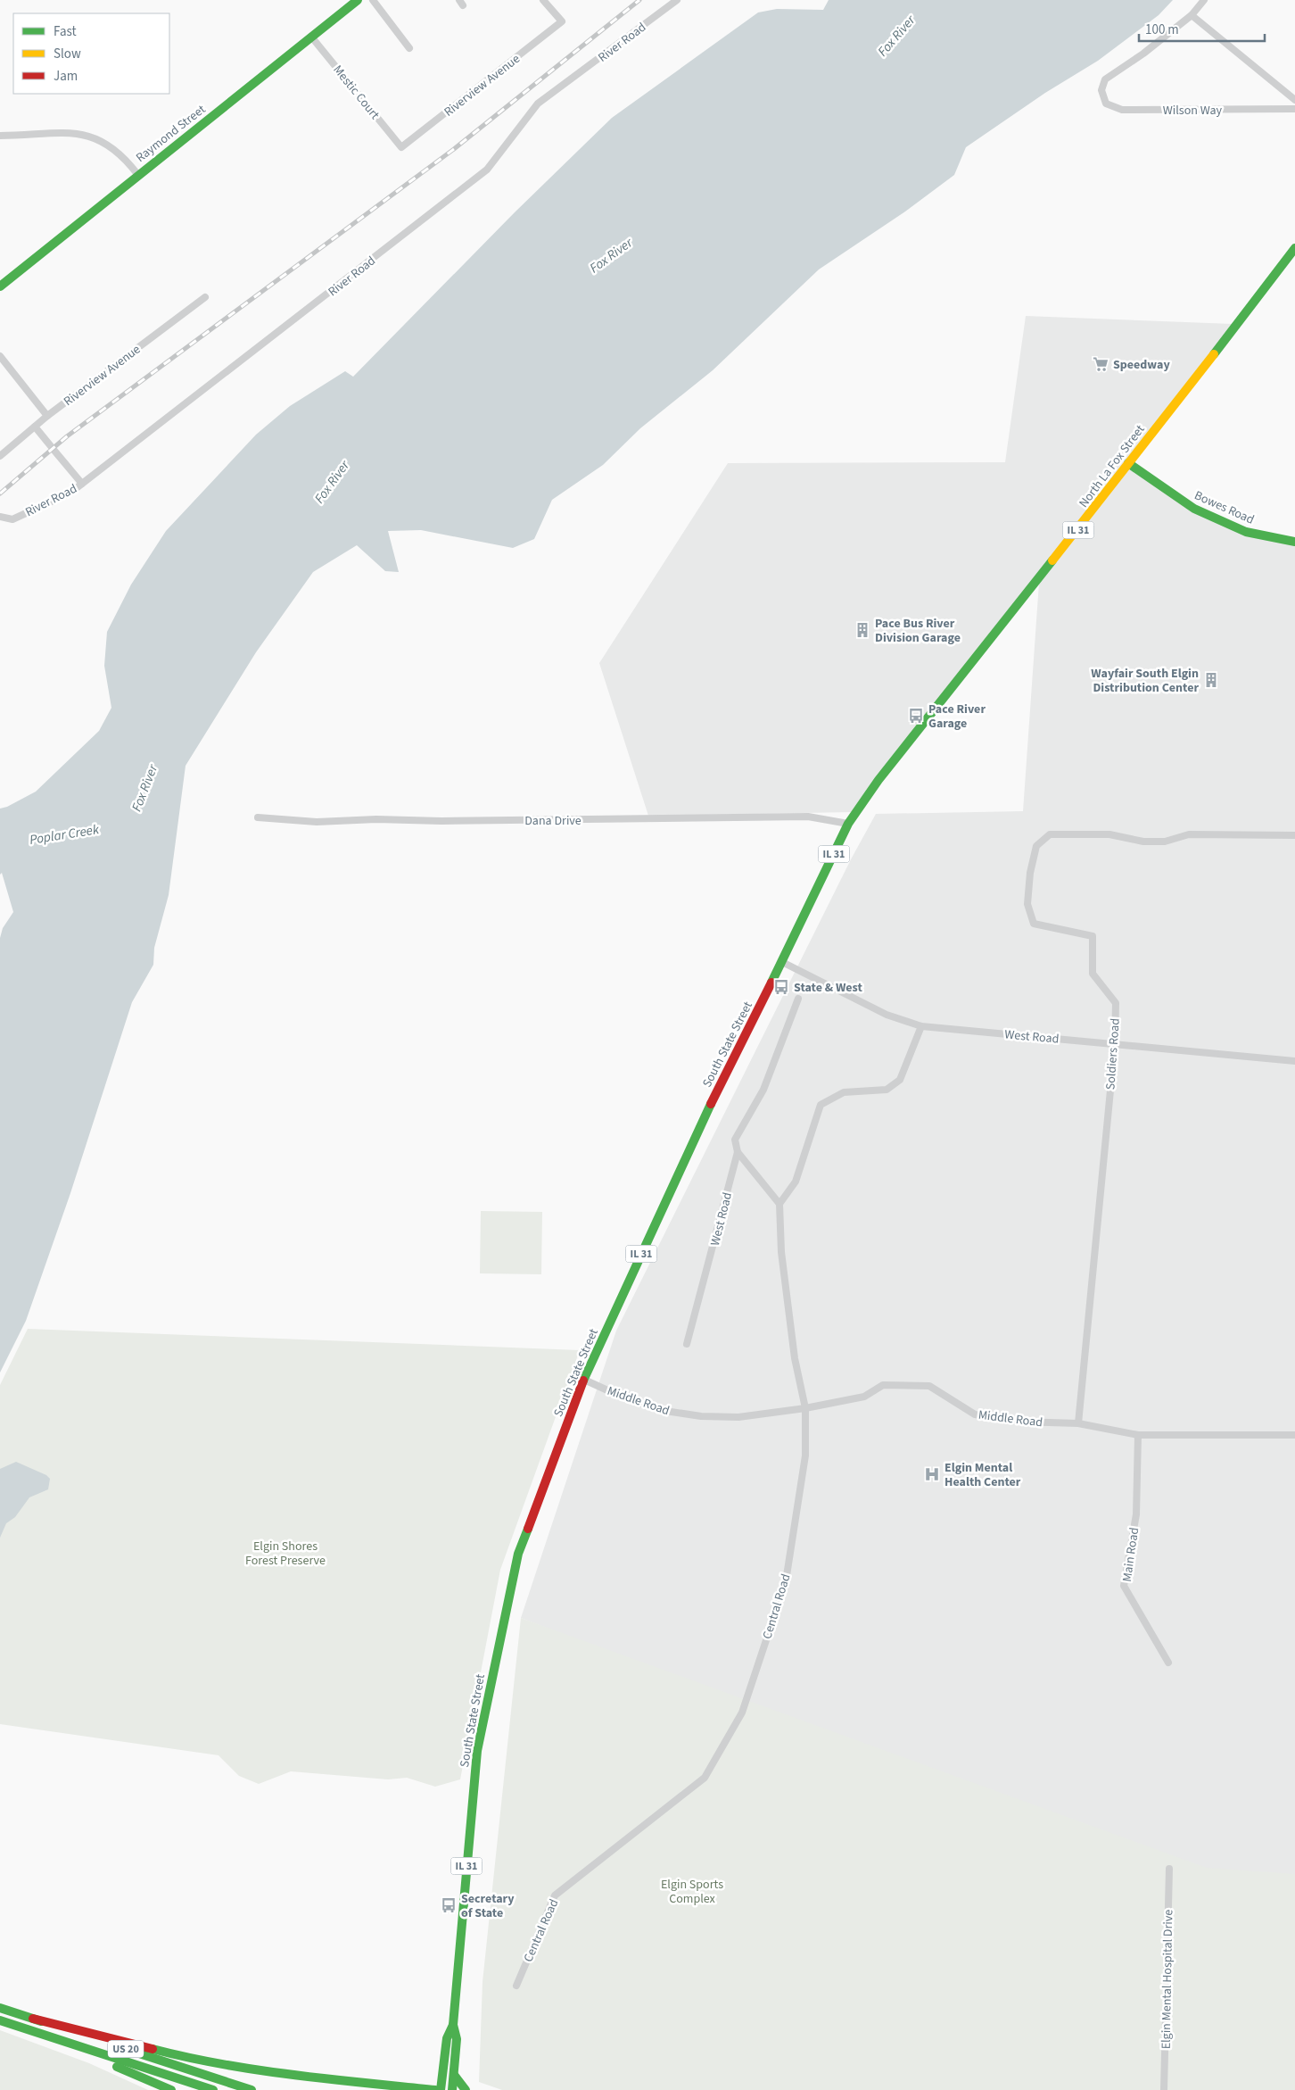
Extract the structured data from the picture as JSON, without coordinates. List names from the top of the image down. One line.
{"streets":{"main road":["Raymond Street","North La Fox Street","Bowes Road","IL 31","South State Street","US 20"],"street":["River Road","Riverview Avenue","Mestic Court","Wilson Way","Dana Drive","West Road","Soldiers Road","Middle Road","Main Road","Central Road","Elgin Mental Hospital Drive"]},"crossings":[["Riverview Avenue","Mestic Court"],["Mestic Court","Raymond Street"],["North La Fox Street","Bowes Road"],["North La Fox Street","South State Street"],["Dana Drive","South State Street"],["West Road","South State Street"],["West Road","Soldiers Road"],["South State Street","Middle Road"],["Soldiers Road","Middle Road"],["Middle Road","Main Road"],["Middle Road","Central Road"]],"water":["Fox River","Poplar Creek"],"parks":["Elgin Shores Forest Preserve","Elgin Sports Complex"],"places":{"supermarket":["Speedway"],"building":["Pace Bus River Division Garage","Wayfair South Elgin Distribution Center"],"bus stop":["Pace River Garage","State & West","Secretary of State"],"hospital":["Elgin Mental Health Center"]},"legend":["Fast","Slow","Jam"],"scale_bar":"100 m"}
